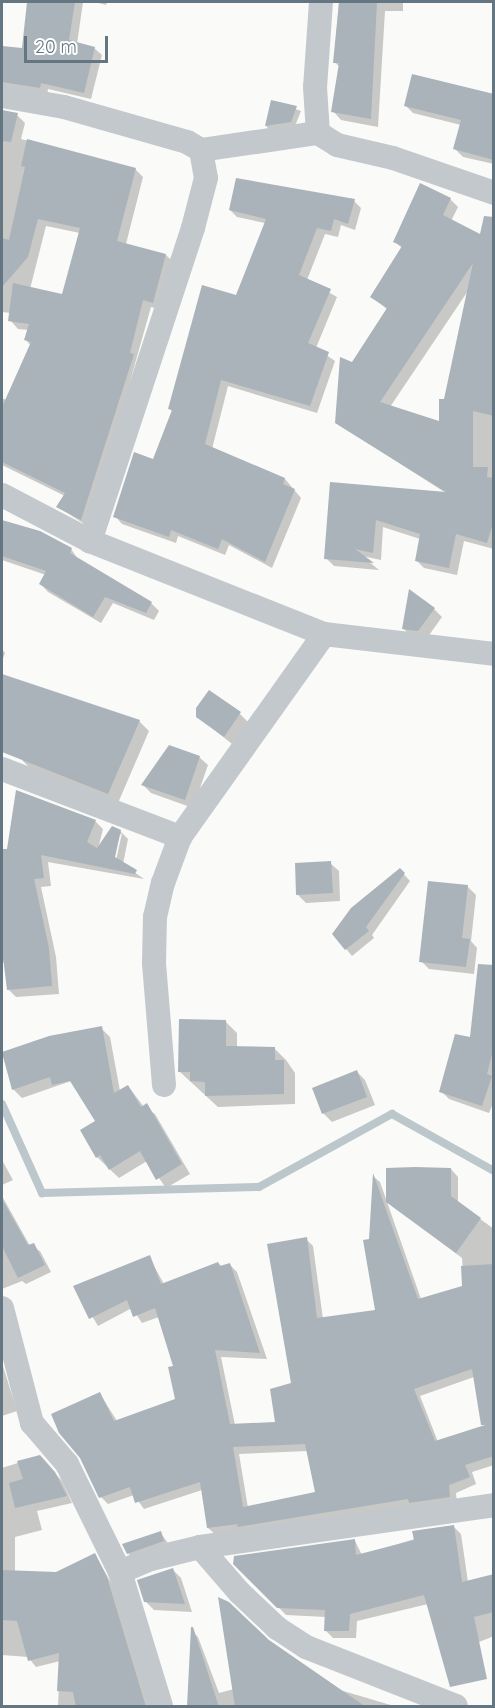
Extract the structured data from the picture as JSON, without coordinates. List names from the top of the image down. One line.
{"scale_bar":"20 m"}
